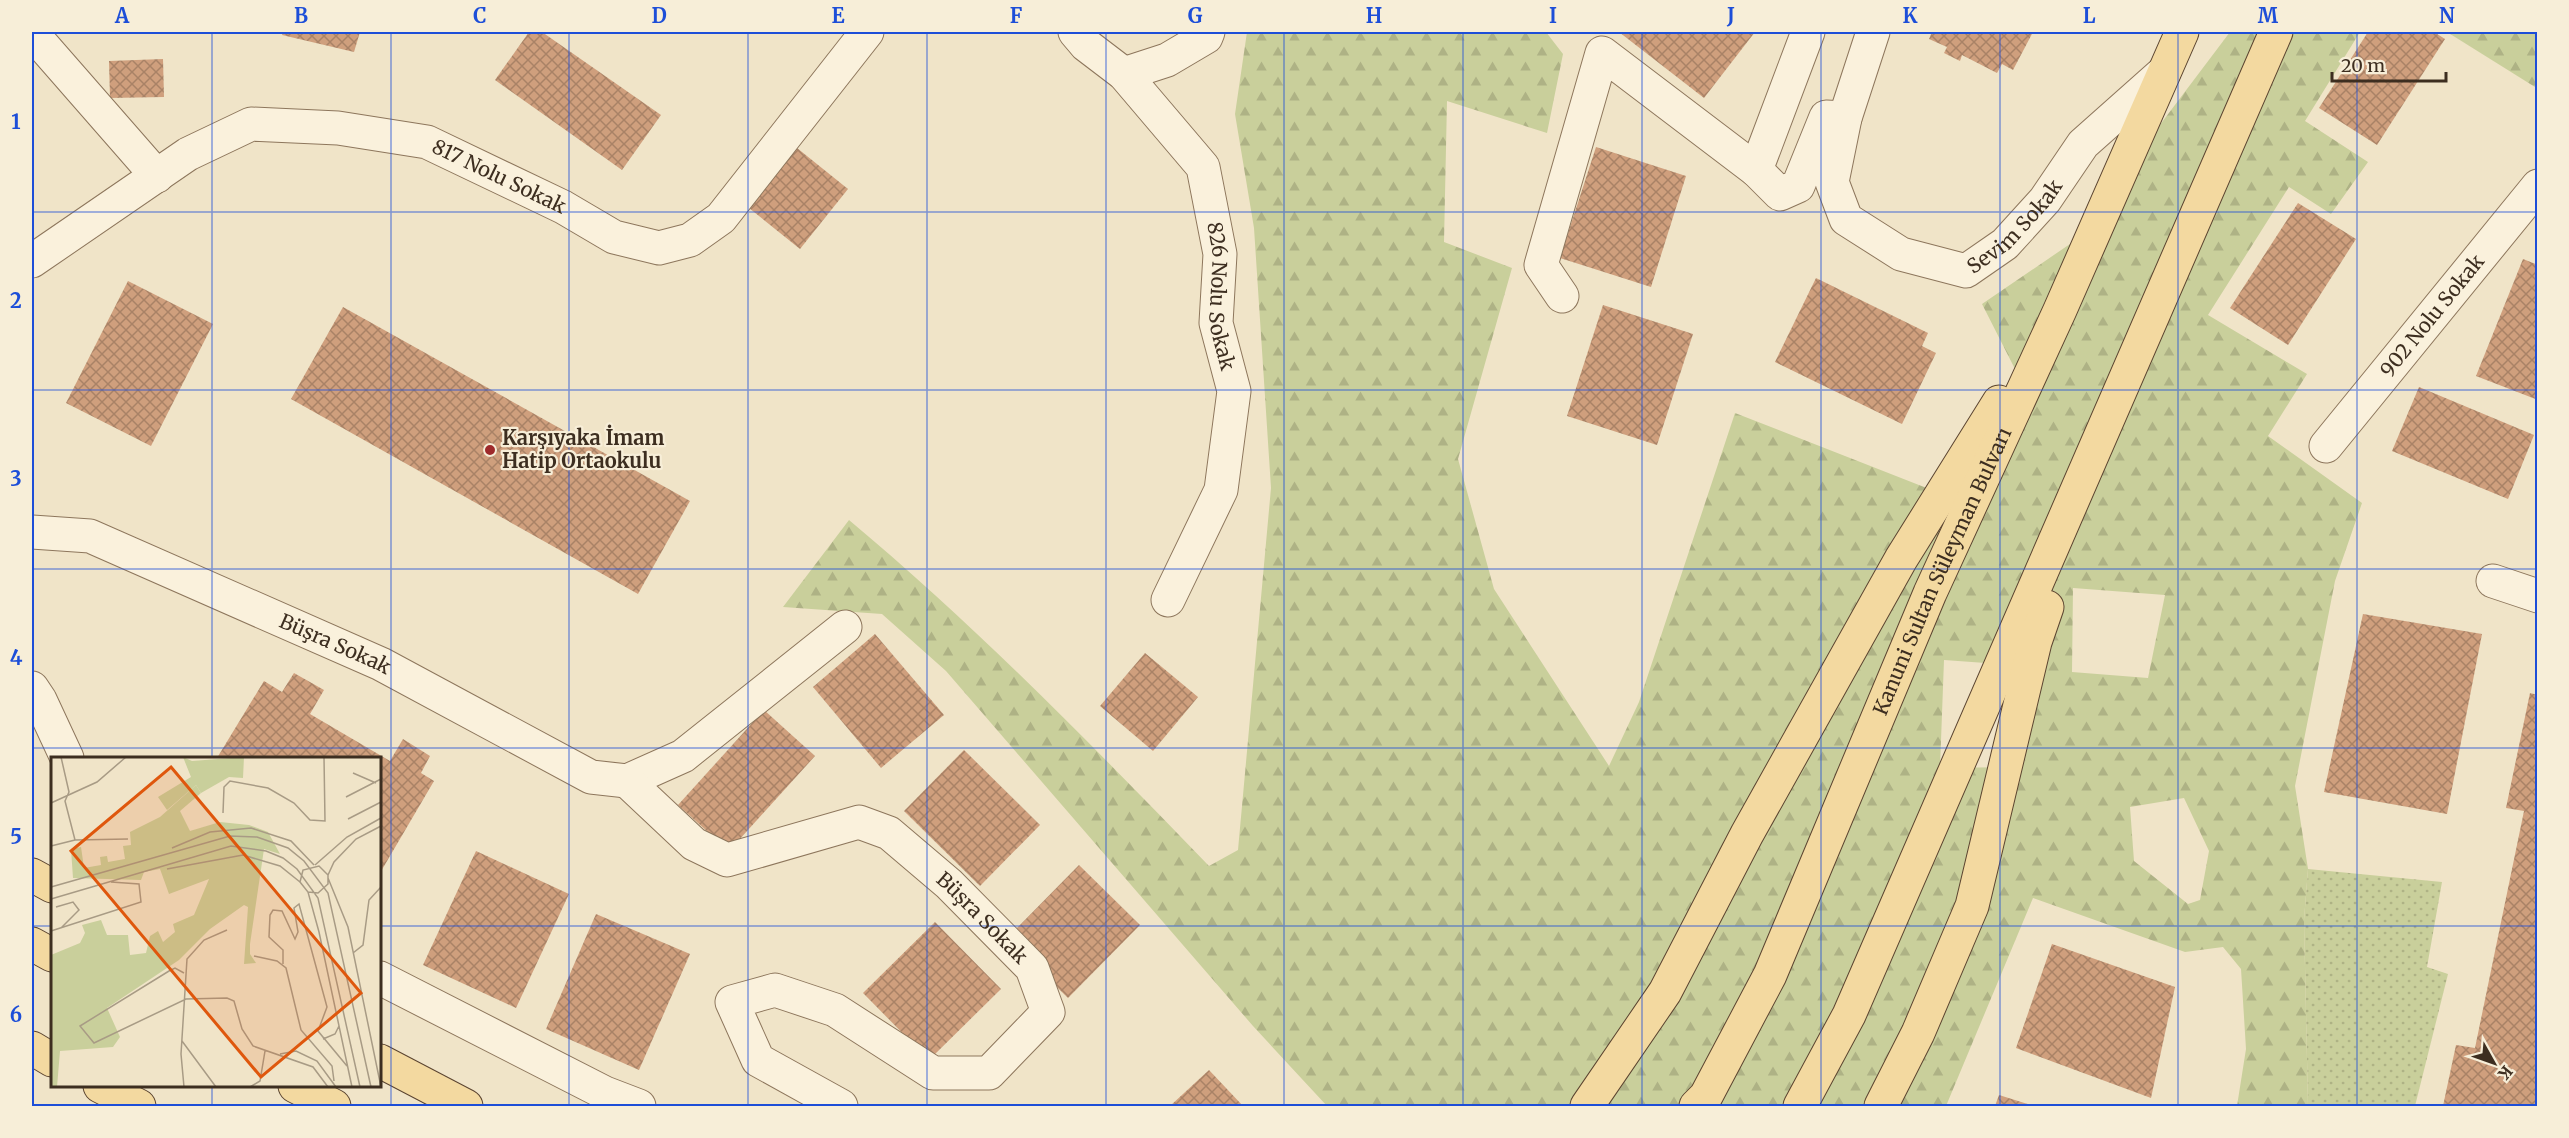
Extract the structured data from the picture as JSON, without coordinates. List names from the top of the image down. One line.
{"streets":{"main road":["Kanuni Sultan Süleyman Bulvarı"],"street":["817 Nolu Sokak","Sevim Sokak","826 Nolu Sokak","902 Nolu Sokak","Büşra Sokak"]},"crossings":[["Sevim Sokak","Kanuni Sultan Süleyman Bulvarı"]],"places":["Karşıyaka İmam Hatip Ortaokulu"],"scale_bar":"20 m","north":"bottom right","grid":{"columns":["A","B","C","D","E","F","G","H","I","J","K","L","M","N"],"rows":["1","2","3","4","5","6"]}}
